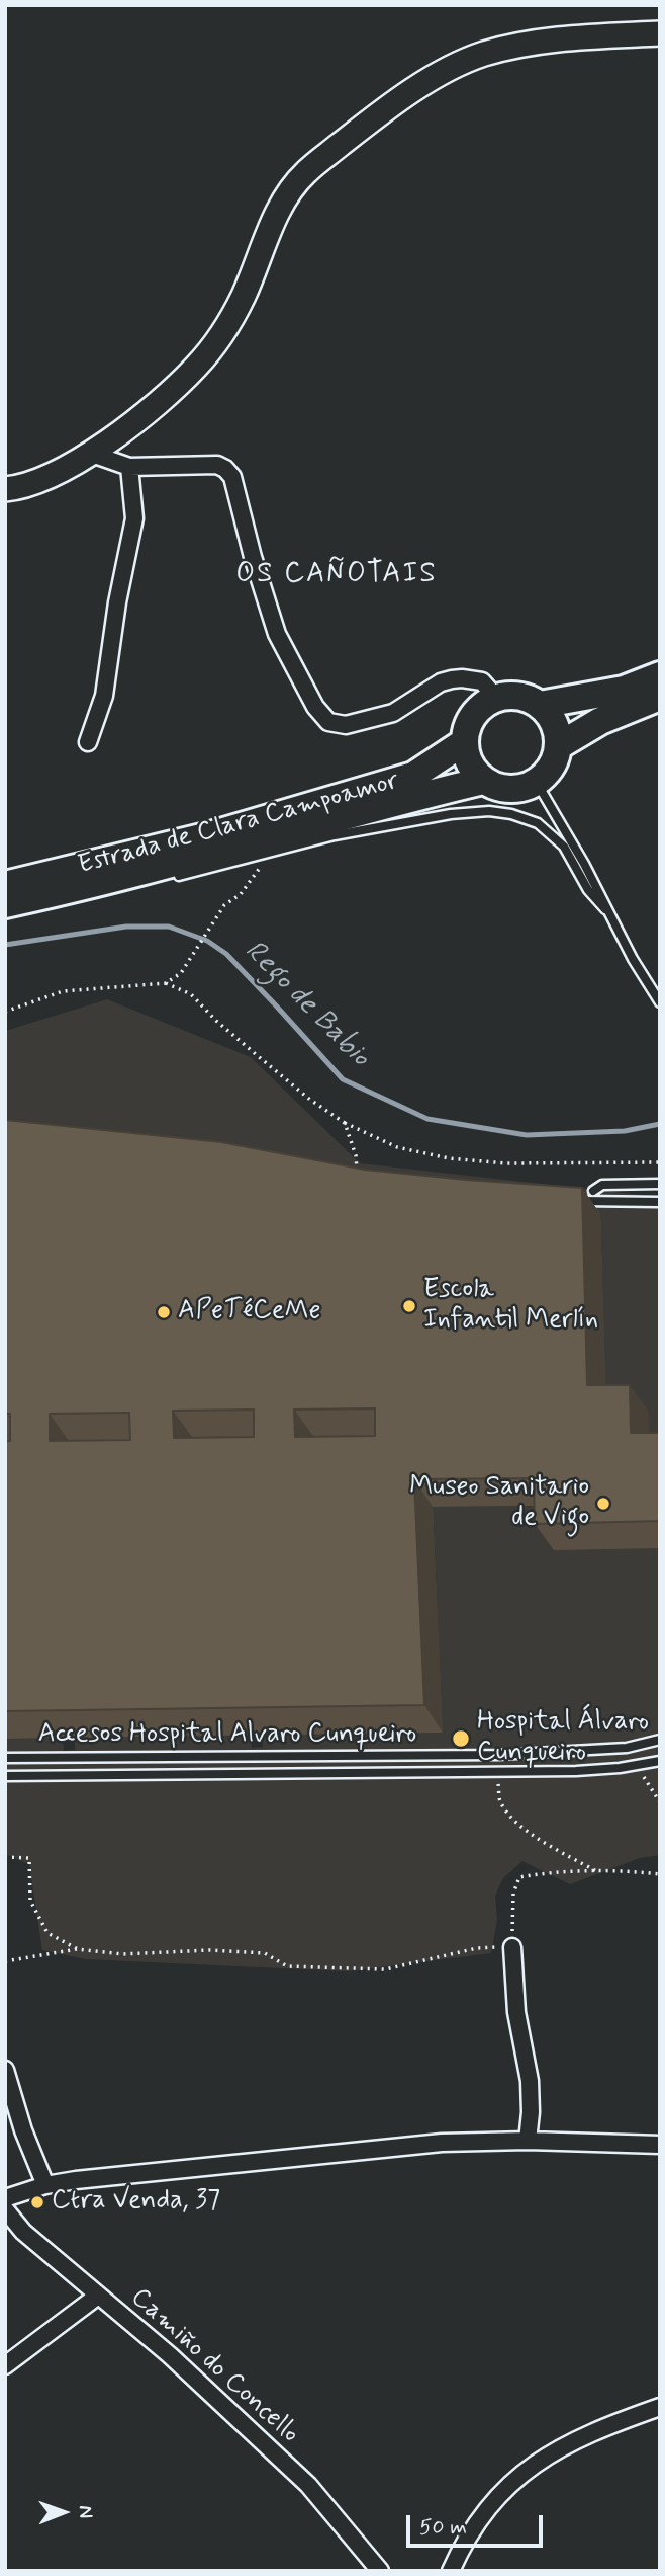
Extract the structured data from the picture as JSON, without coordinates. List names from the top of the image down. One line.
{"streets":{"main road":["Estrada de Clara Campoamor"],"street":["Camiño do Concello"],"lane":["Accesos Hospital Alvaro Cunqueiro"]},"districts":["OS CAÑOTAIS"],"water":["Rego de Babio"],"places":["Escola Infantil Merlín","APeTéCeMe","Museo Sanitario de Vigo","Hospital Álvaro Cunqueiro","Ctra Venda, 37"],"scale_bar":"50 m","north":"right"}
